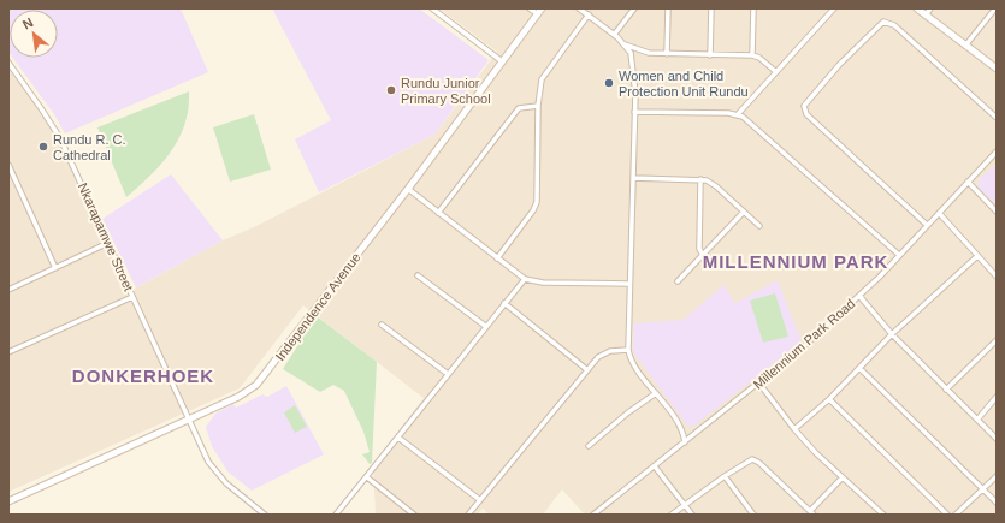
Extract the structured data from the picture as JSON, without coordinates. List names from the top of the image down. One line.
{"streets":{"street":["Nkarapamwe Street","Independence Avenue","Millennium Park Road"]},"crossings":[["Nkarapamwe Street","Independence Avenue"]],"districts":["MILLENNIUM PARK","DONKERHOEK"],"places":["Women and Child Protection Unit Rundu","Rundu Junior Primary School","Rundu R. C. Cathedral"],"north":"top left"}
